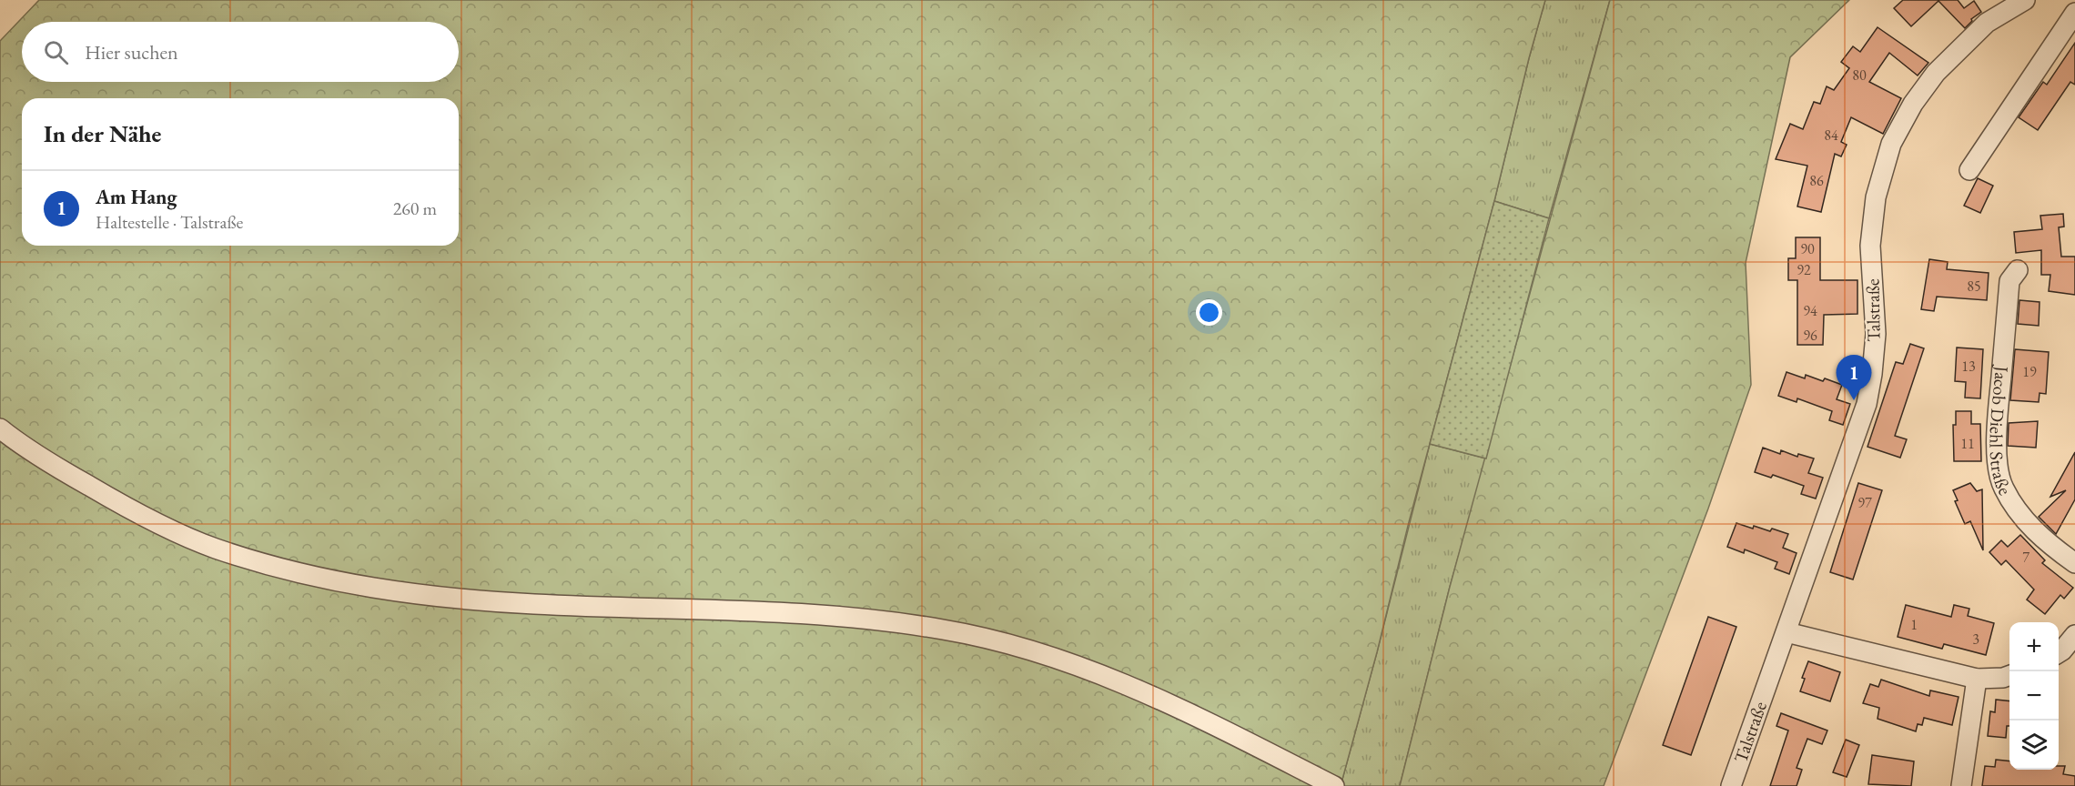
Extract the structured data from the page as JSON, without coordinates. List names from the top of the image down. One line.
{"streets":{"street":["Talstraße","Jacob Diehl Straße"]},"house_numbers":["80","84","86","90","92","85","94","96","13","19","11","97","7","1","3"],"page":{"search":"Hier suchen","heading":"In der Nähe","list":[{"mark":"1","name":"Am Hang","note":"Haltestelle · Talstraße","value":"260 m"}],"pins":"1","map_buttons":["+","−"]}}
